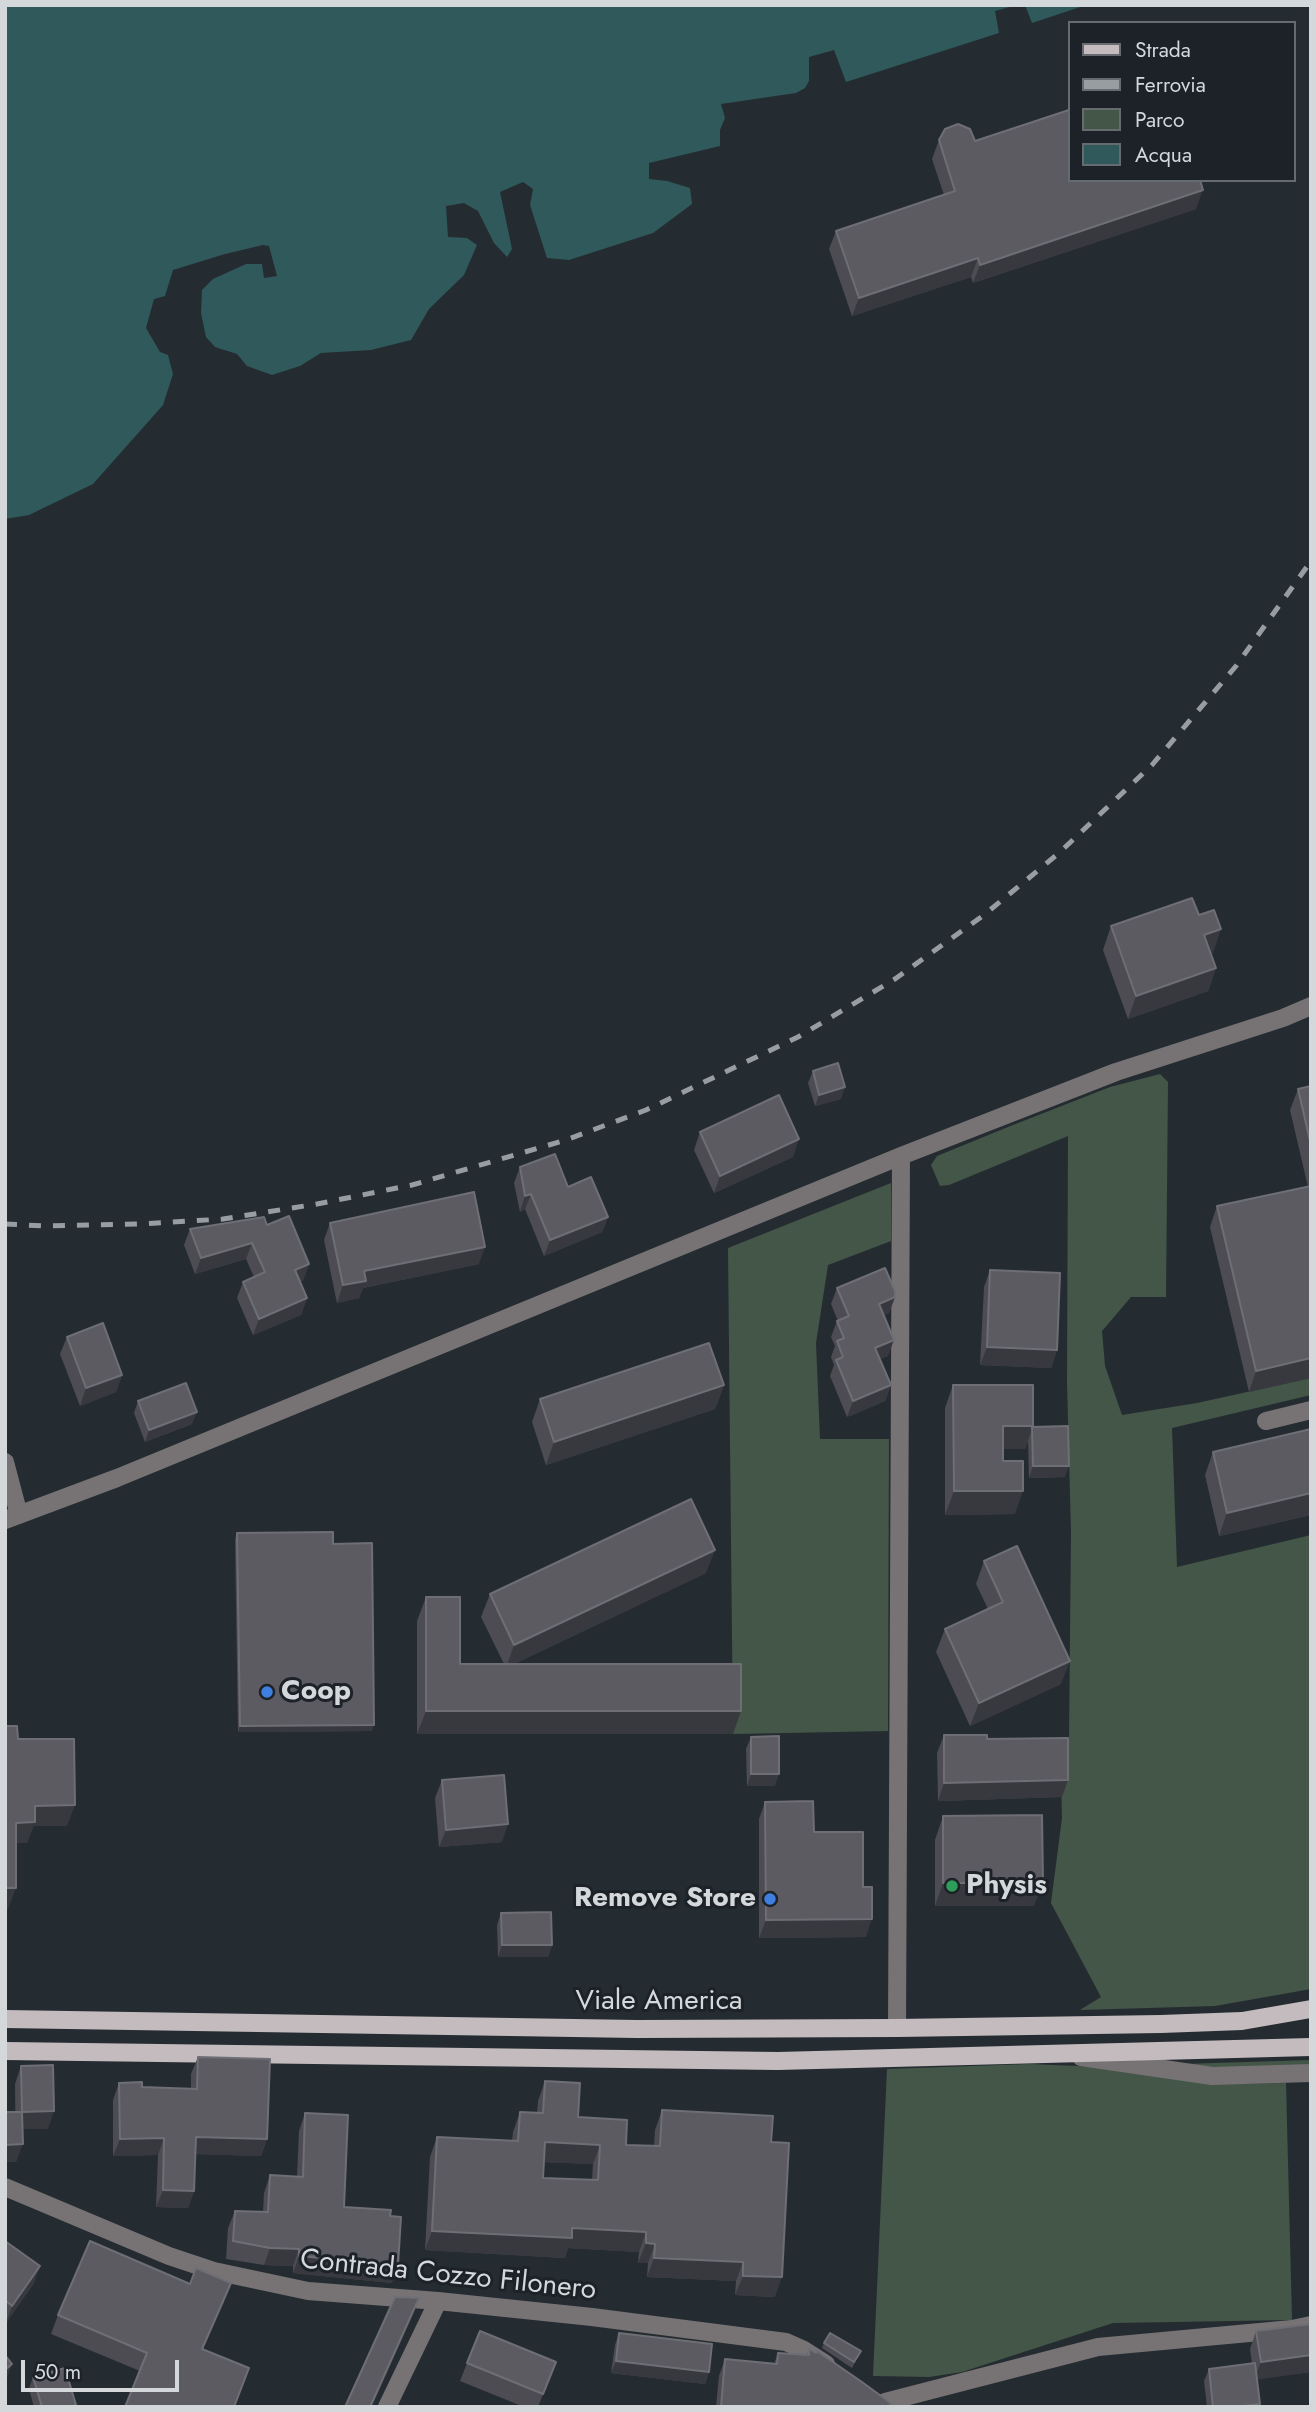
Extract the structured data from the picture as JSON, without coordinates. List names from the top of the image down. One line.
{"streets":{"main road":["Viale America"],"street":["Contrada Cozzo Filonero"]},"places":["Coop","Physis","Remove Store"],"legend":["Strada","Ferrovia","Parco","Acqua"],"scale_bar":"50 m"}
